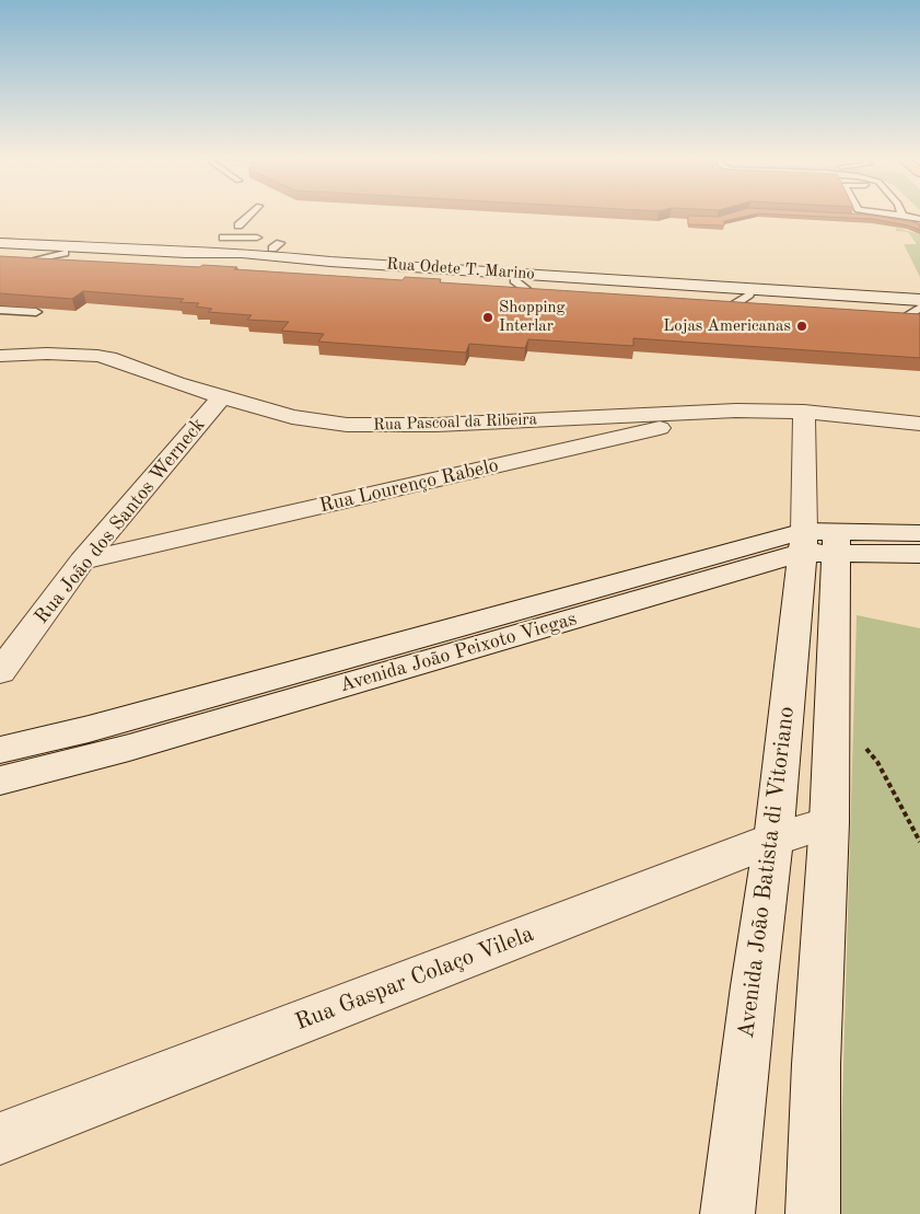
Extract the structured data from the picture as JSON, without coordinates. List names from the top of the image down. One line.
{"streets":{"street":["Rua Odete T. Marino","Rua Pascoal da Ribeira","Rua Lourenço Rabelo","Rua João dos Santos Werneck","Avenida João Peixoto Viegas","Avenida João Batista di Vitoriano","Rua Gaspar Colaço Vilela"]},"crossings":[["Rua Pascoal da Ribeira","Rua Lourenço Rabelo"],["Rua Pascoal da Ribeira","Rua João dos Santos Werneck"],["Rua Lourenço Rabelo","Rua João dos Santos Werneck"],["Avenida João Peixoto Viegas","Avenida João Batista di Vitoriano"],["Avenida João Batista di Vitoriano","Rua Gaspar Colaço Vilela"]],"places":["Shopping Interlar","Lojas Americanas"]}
